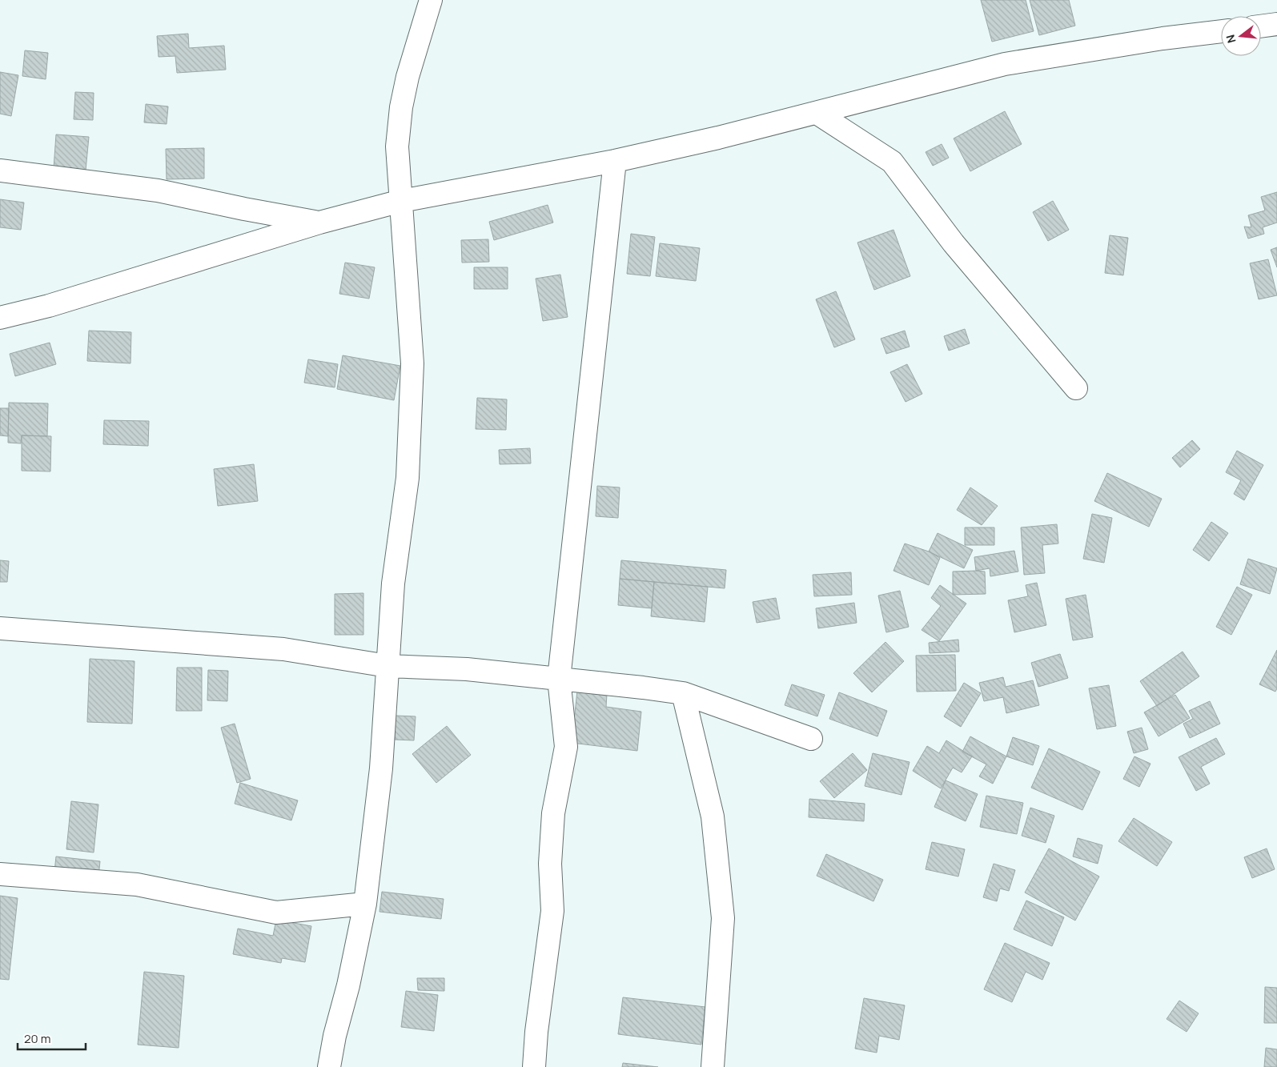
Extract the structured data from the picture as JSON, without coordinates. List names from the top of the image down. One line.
{"scale_bar":"20 m","north":"left"}
